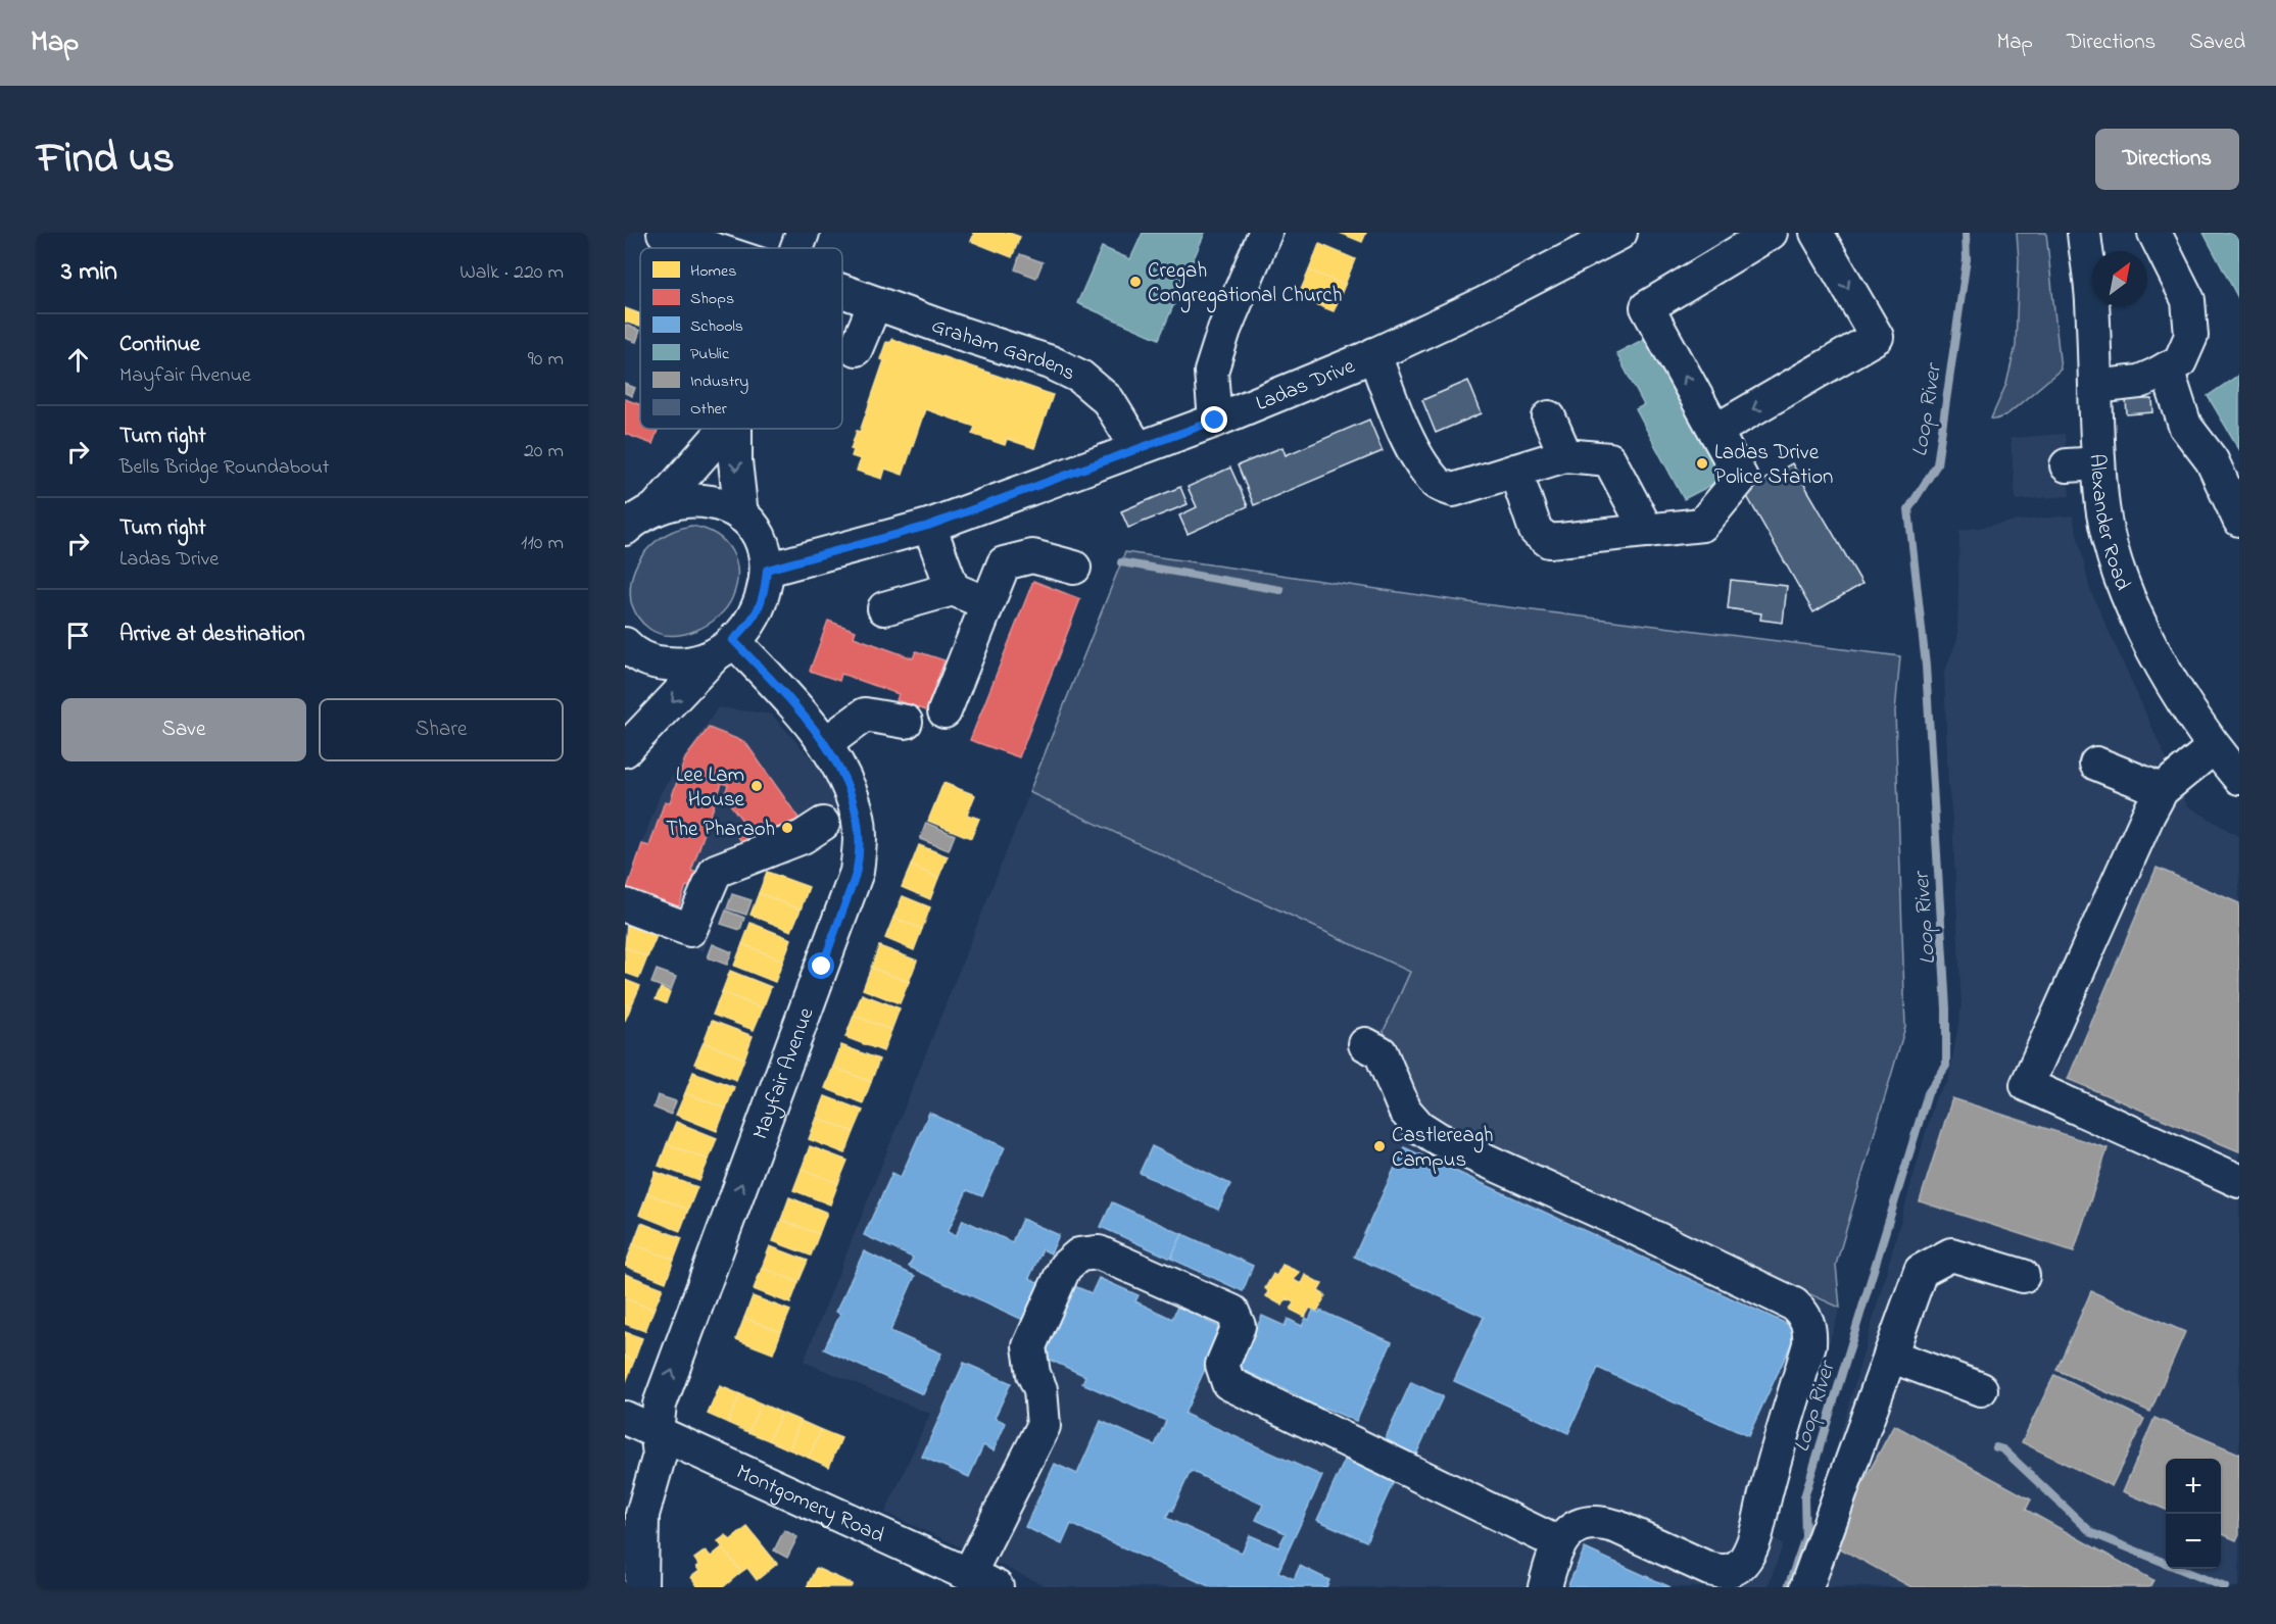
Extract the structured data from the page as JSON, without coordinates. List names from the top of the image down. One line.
{"streets":{"street":["Graham Gardens","Ladas Drive","Alexander Road","Mayfair Avenue","Montgomery Road"]},"crossings":[["Graham Gardens","Ladas Drive"],["Mayfair Avenue","Montgomery Road"]],"one_way":["Mayfair Avenue"],"water":["Loop River"],"places":["Cregah Congregational Church","Ladas Drive Police Station","Lee Lam House","The Pharaoh","Castlereagh Campus"],"legend":["Homes","Shops","Schools","Public","Industry","Other"],"north":"top right","page":{"header":"Map","nav":["Map","Directions","Saved"],"title":"Find us","buttons":["Directions",["Save","Share"]],"heading":["3 min","Walk · 220 m"],"list":[["Continue","Mayfair Avenue","90 m"],["Turn right","Bells Bridge Roundabout","20 m"],["Turn right","Ladas Drive","110 m"],"Arrive at destination"],"map_buttons":["+","−"]}}
